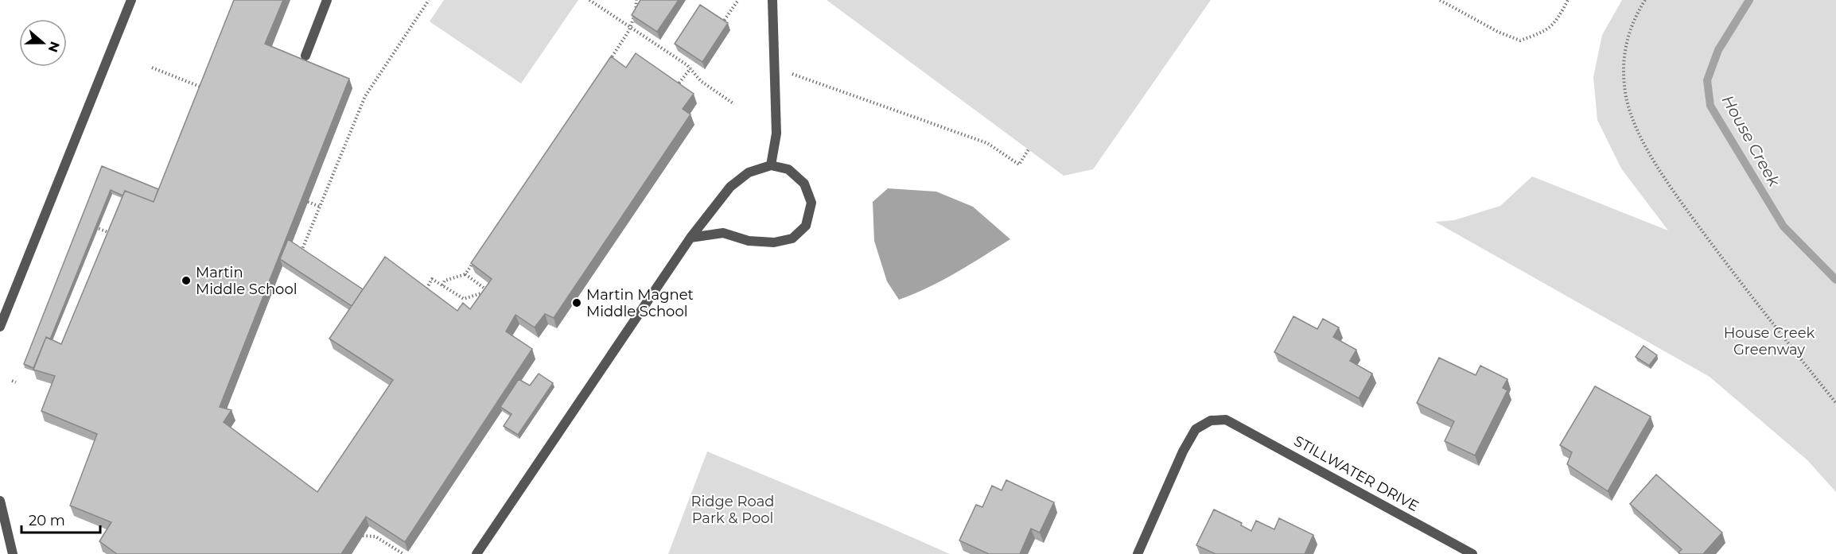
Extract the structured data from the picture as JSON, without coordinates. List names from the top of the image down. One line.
{"streets":{"street":["STILLWATER DRIVE"]},"water":["House Creek"],"parks":["House Creek Greenway","Ridge Road Park & Pool"],"places":["Martin Middle School","Martin Magnet Middle School"],"scale_bar":"20 m","north":"right"}
